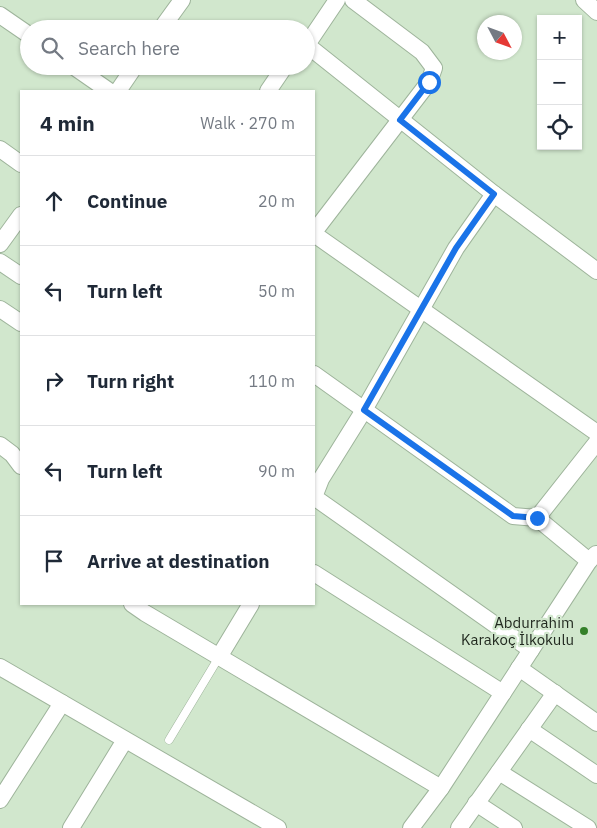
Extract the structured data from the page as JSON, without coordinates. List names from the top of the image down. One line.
{"places":["Abdurrahim Karakoç İlkokulu"],"north":"bottom right","page":{"map_buttons":["+","−"],"search":"Search here","heading":["4 min","Walk · 270 m"],"list":[["Continue","20 m"],["Turn left","50 m"],["Turn right","110 m"],["Turn left","90 m"],"Arrive at destination"]}}
